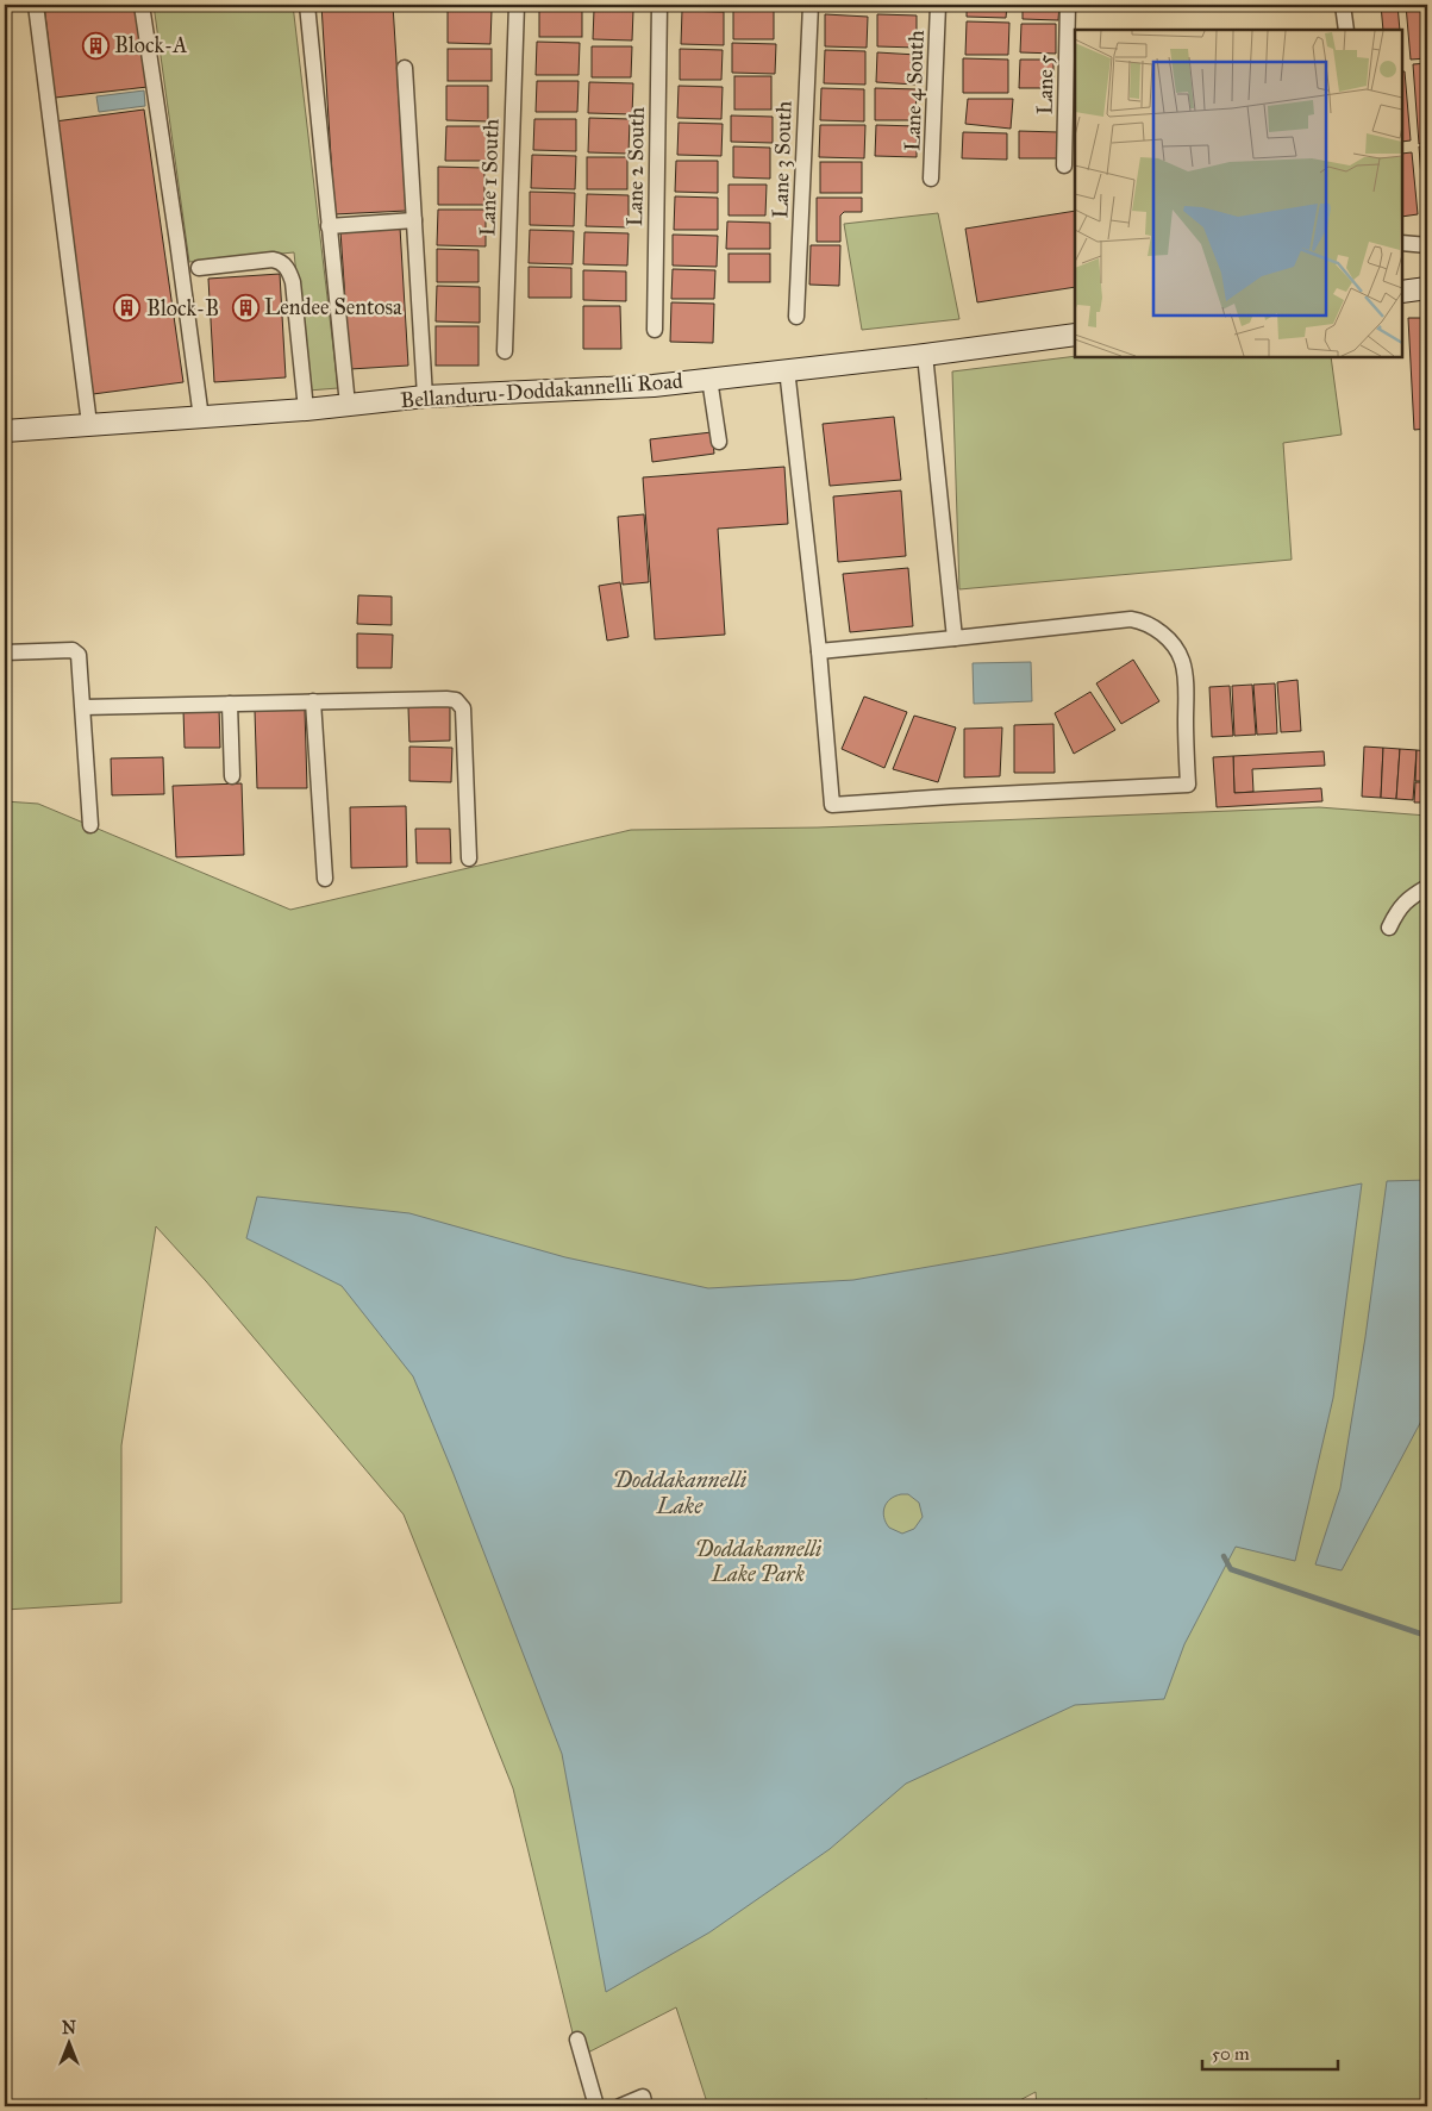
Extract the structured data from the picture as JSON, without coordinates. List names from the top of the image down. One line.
{"streets":{"street":["Lane 5","Lane 4 South","Lane 3 South","Lane 2 South","Lane 1 South","Bellanduru-Doddakannelli Road"]},"water":["Doddakannelli Lake"],"parks":["Doddakannelli Lake Park"],"places":{"building":["Block-A","Lendee Sentosa","Block-B"]},"scale_bar":"50 m","north":"top"}
